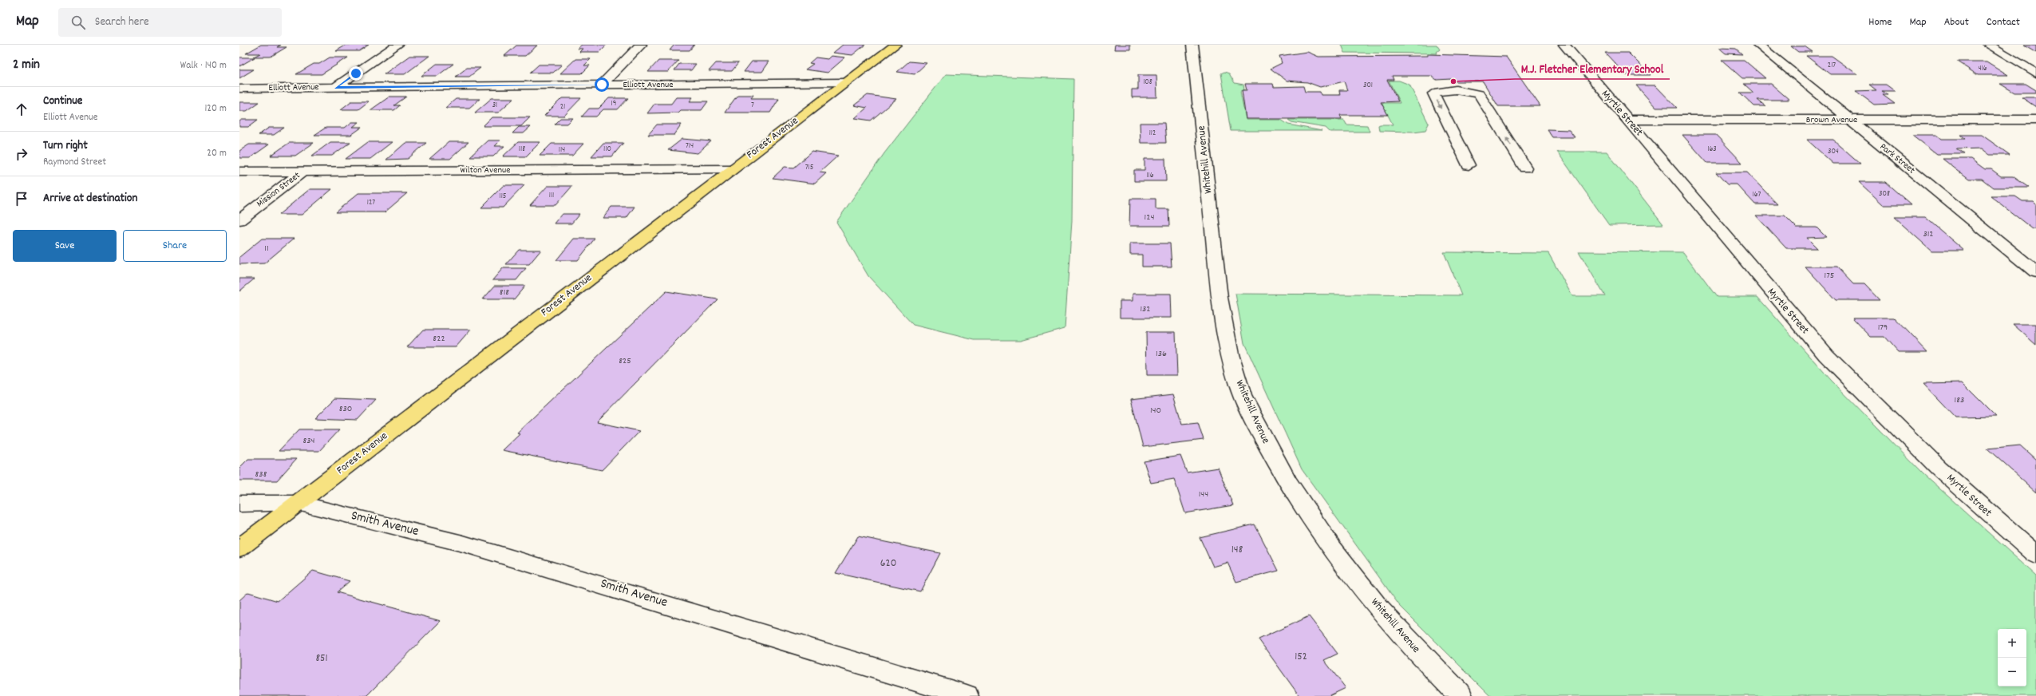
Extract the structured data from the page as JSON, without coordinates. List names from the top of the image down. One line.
{"streets":{"main road":["Forest Avenue"],"street":["Elliott Avenue","Myrtle Street","Brown Avenue","Park Street","Whitehill Avenue","Wilton Avenue","Mission Street","Smith Avenue"]},"crossings":[["Elliott Avenue","Forest Avenue"],["Myrtle Street","Brown Avenue"],["Brown Avenue","Park Street"],["Forest Avenue","Wilton Avenue"],["Forest Avenue","Smith Avenue"],["Wilton Avenue","Mission Street"]],"places":["M.J. Fletcher Elementary School"],"house_numbers":["217","416","108","301","19","31","7","21","112","714","118","110","163","114","304","715","116","308","167","111","115","127","124","312","11","175","818","132","179","822","136","825","183","830","140","834","838","144","148","620","152","851"],"page":{"header":"Map","search":"Search here","nav":["Home","Map","About","Contact"],"heading":["2 min","Walk · 140 m"],"list":[["Continue","Elliott Avenue","120 m"],["Turn right","Raymond Street","20 m"],"Arrive at destination"],"buttons":["Save","Share"],"map_buttons":["+","−"]}}
